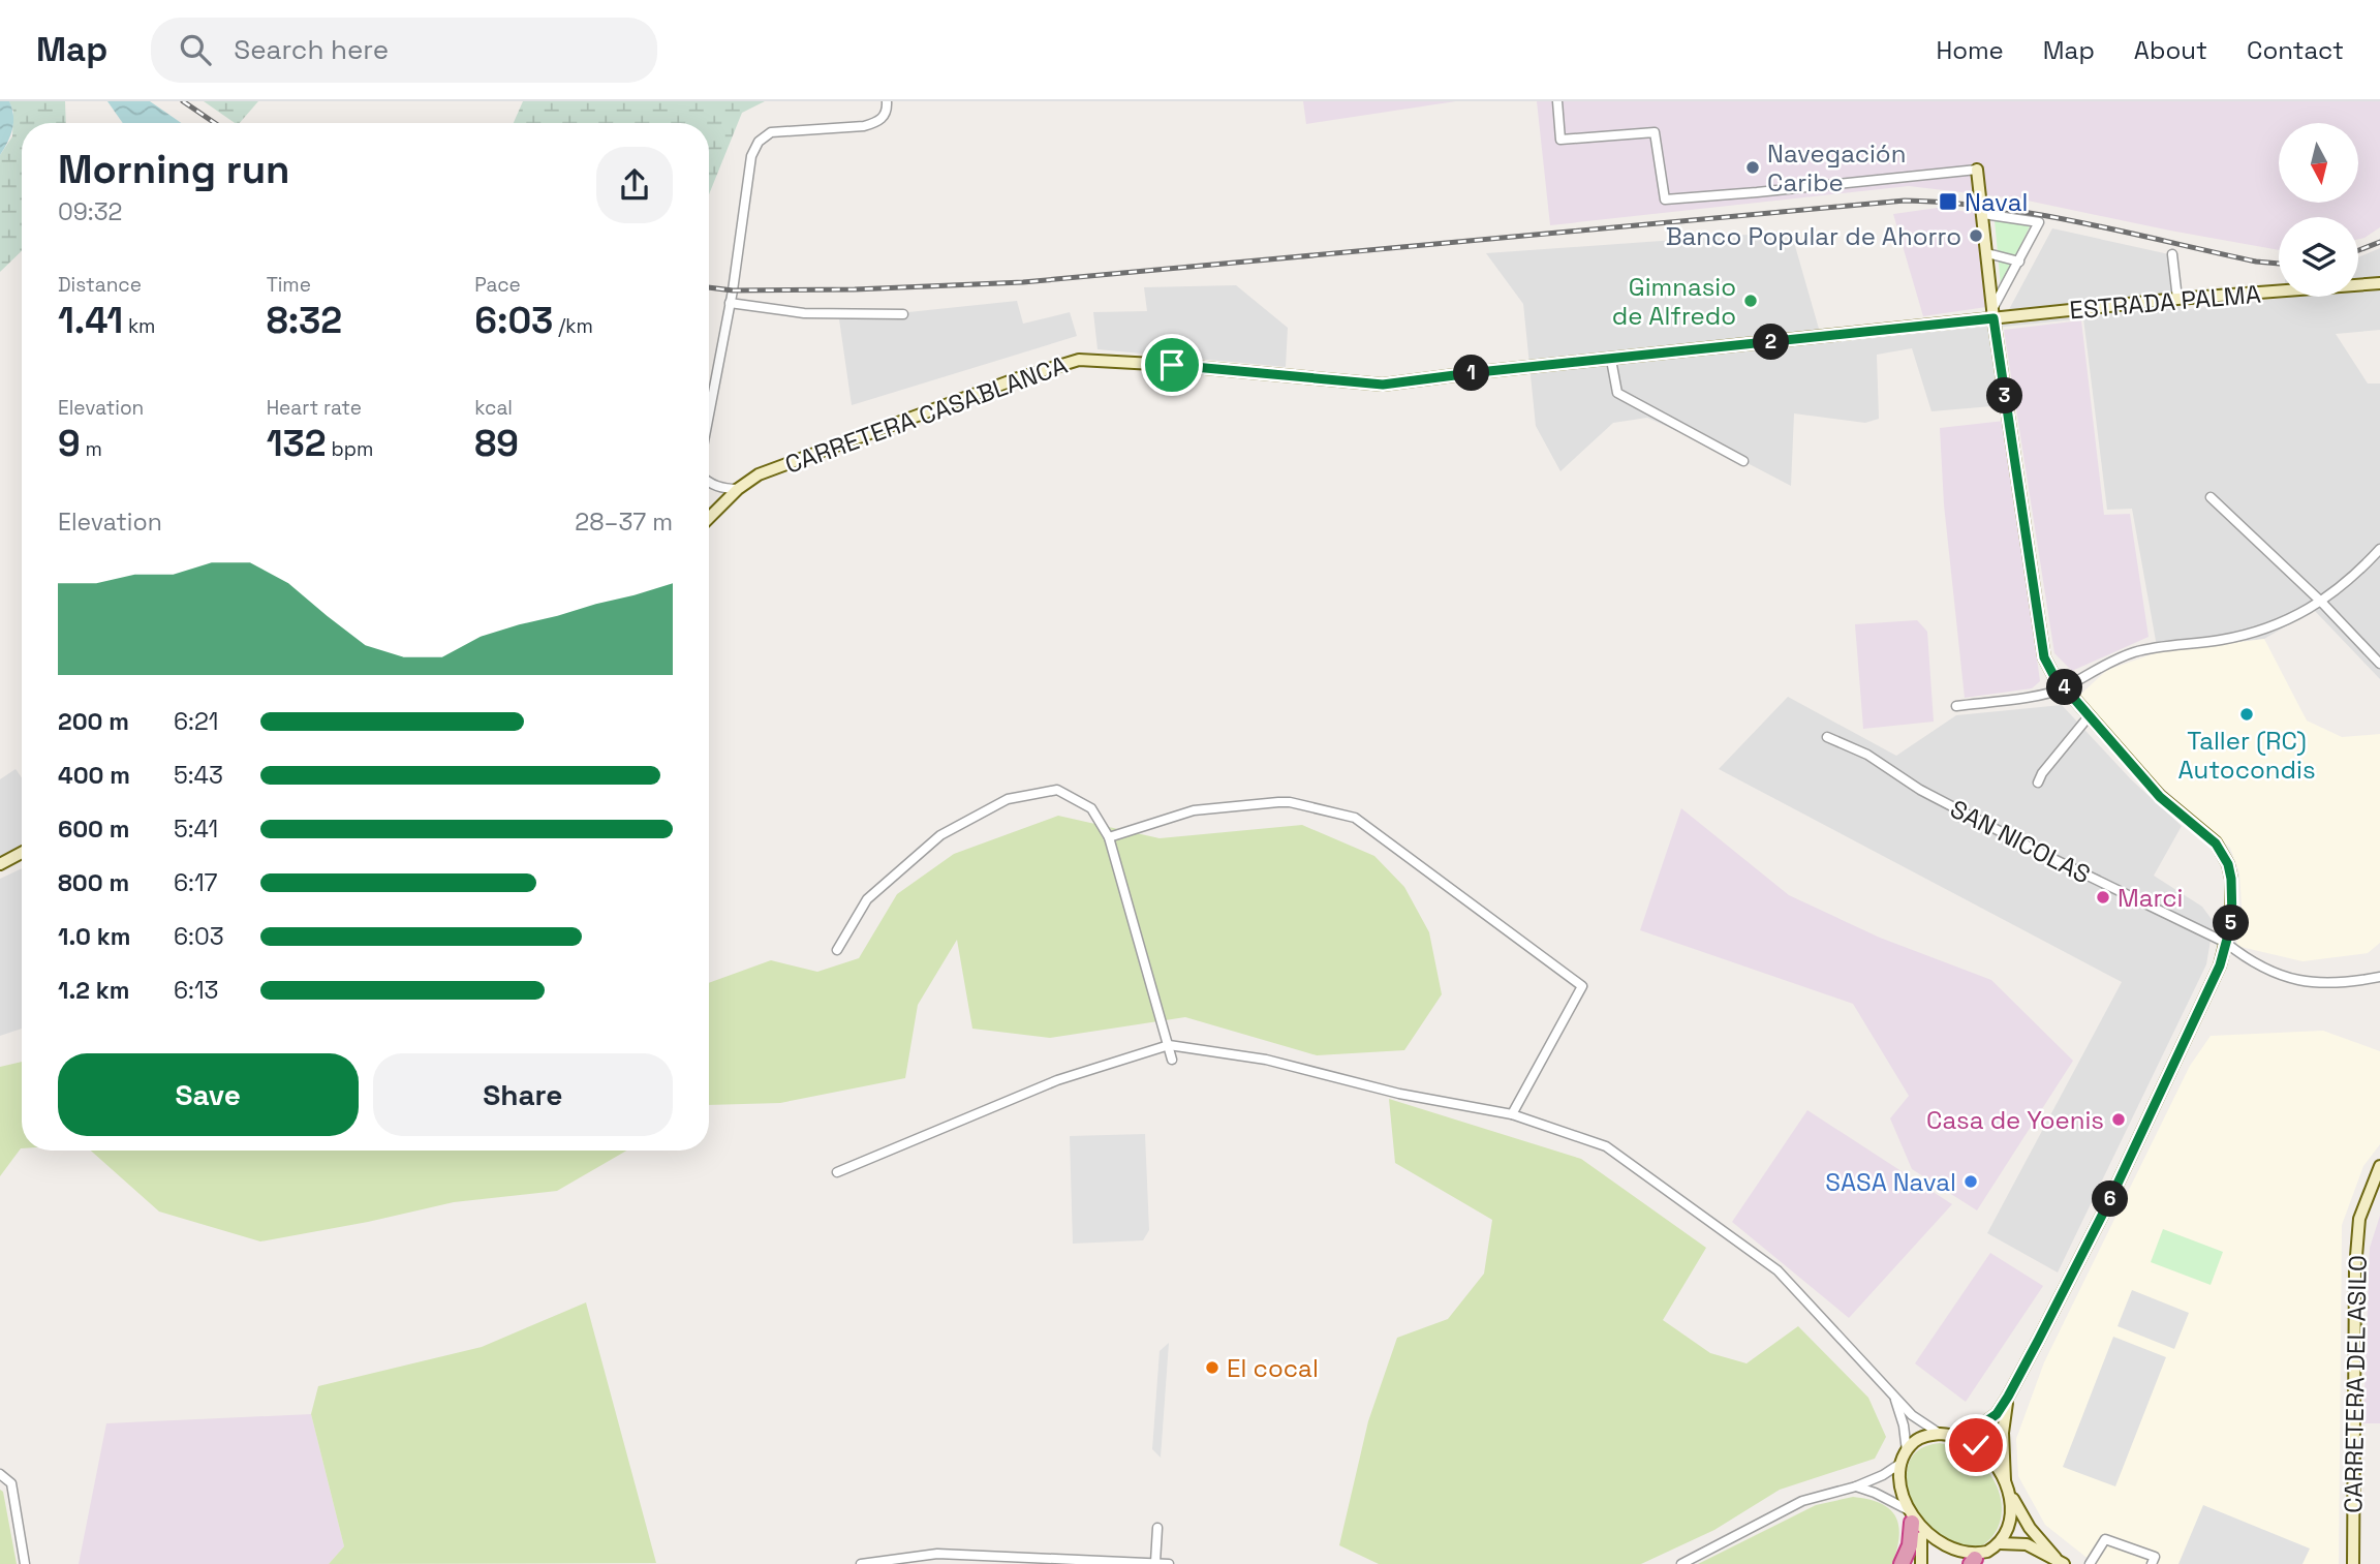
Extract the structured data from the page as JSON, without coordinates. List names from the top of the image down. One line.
{"streets":{"main road":["ESTRADA PALMA","CARRETERA CASABLANCA","CARRETERA DEL ASILO"],"street":["SAN NICOLAS"]},"crossings":[["ESTRADA PALMA","CARRETERA CASABLANCA"]],"places":{"other":["Navegación Caribe","Banco Popular de Ahorro","Gimnasio de Alfredo","Taller (RC) Autocondis","Marci","Casa de Yoenis","SASA Naval","El cocal"],"transit":["Naval"]},"north":"bottom","page":{"header":"Map","search":"Search here","nav":["Home","Map","About","Contact"],"heading":["Morning run","09:32"],"stats":[["Distance","1.41 km"],["Time","8:32"],["Pace","6:03 /km"],["Elevation","9 m"],["Heart rate","132 bpm"],["kcal","89"]],"pins":["2","1","3","4","5","6"],"chart":["Elevation","28–37 m"],"list":[{"name":"200 m","note":"6:21"},{"name":"400 m","note":"5:43"},{"name":"600 m","note":"5:41"},{"name":"800 m","note":"6:17"},{"name":"1.0 km","note":"6:03"},{"name":"1.2 km","note":"6:13"}],"buttons":["Save","Share"]}}
